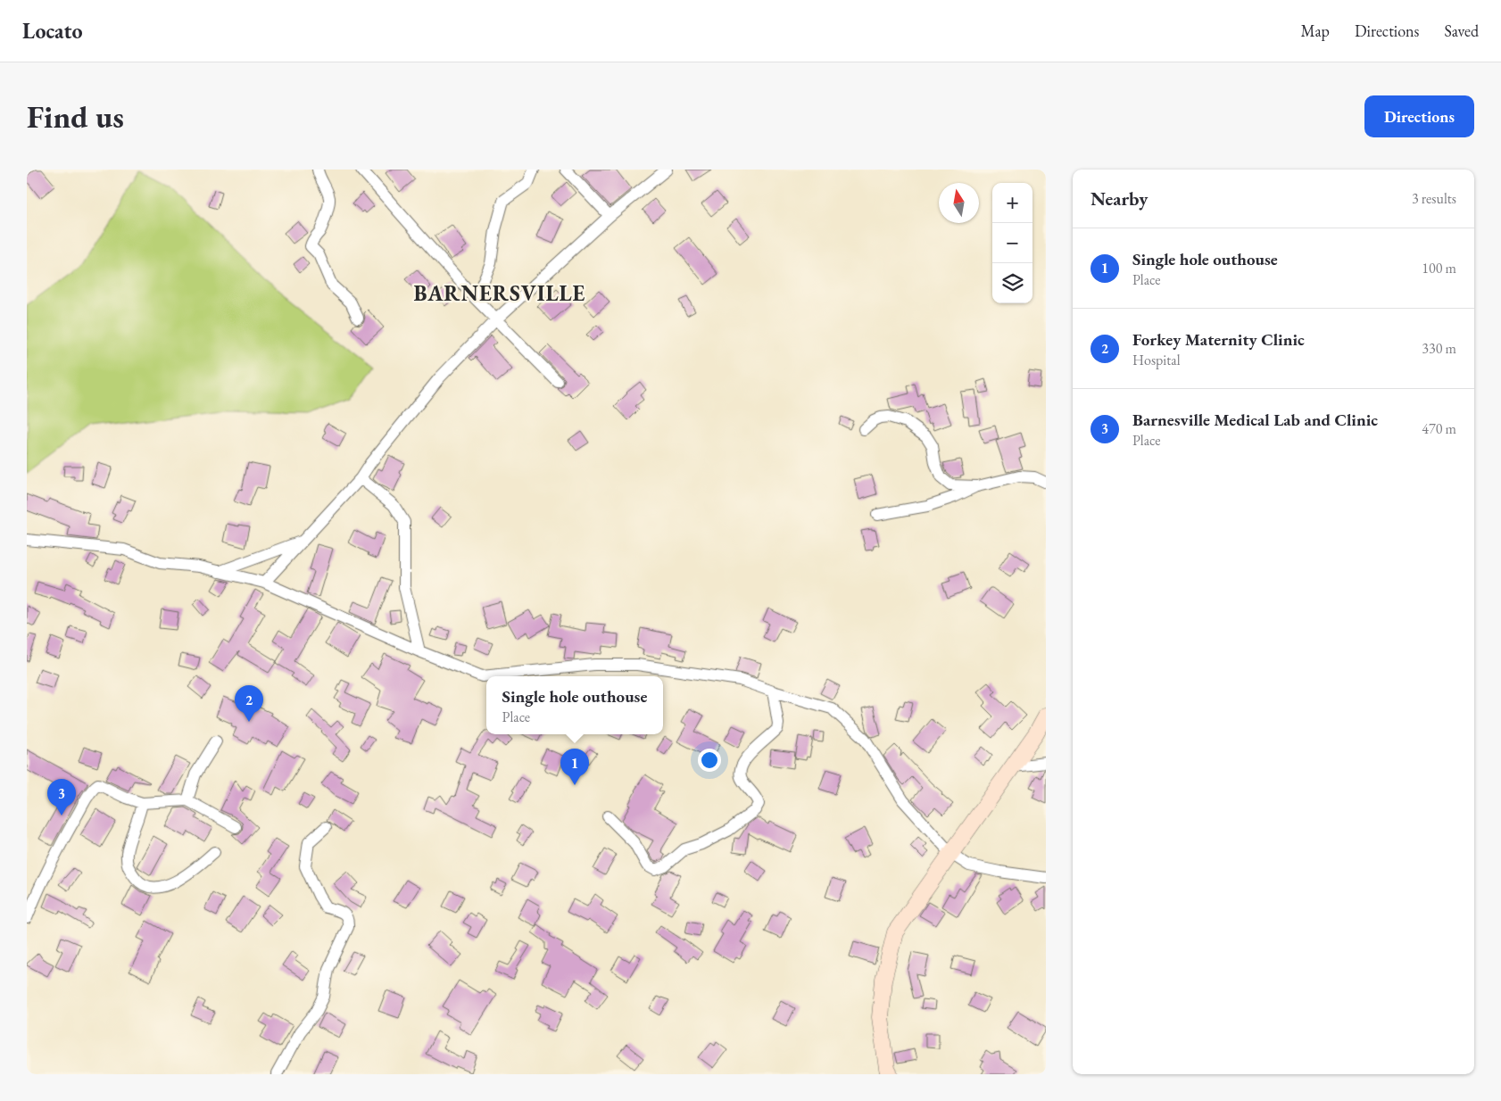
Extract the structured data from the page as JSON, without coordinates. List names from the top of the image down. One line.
{"districts":["BARNERSVILLE"],"north":"top","page":{"header":"Locato","nav":["Map","Directions","Saved"],"buttons":"Directions","title":"Find us","heading":["Nearby","3 results"],"map_buttons":["+","−"],"list":[{"mark":"1","name":"Single hole outhouse","note":"Place","value":"100 m"},{"mark":"2","name":"Forkey Maternity Clinic","note":"Hospital","value":"330 m"},{"mark":"3","name":"Barnesville Medical Lab and Clinic","note":"Place","value":"470 m"}],"popup":["Single hole outhouse","Place"],"pins":["2","1","3"]}}
